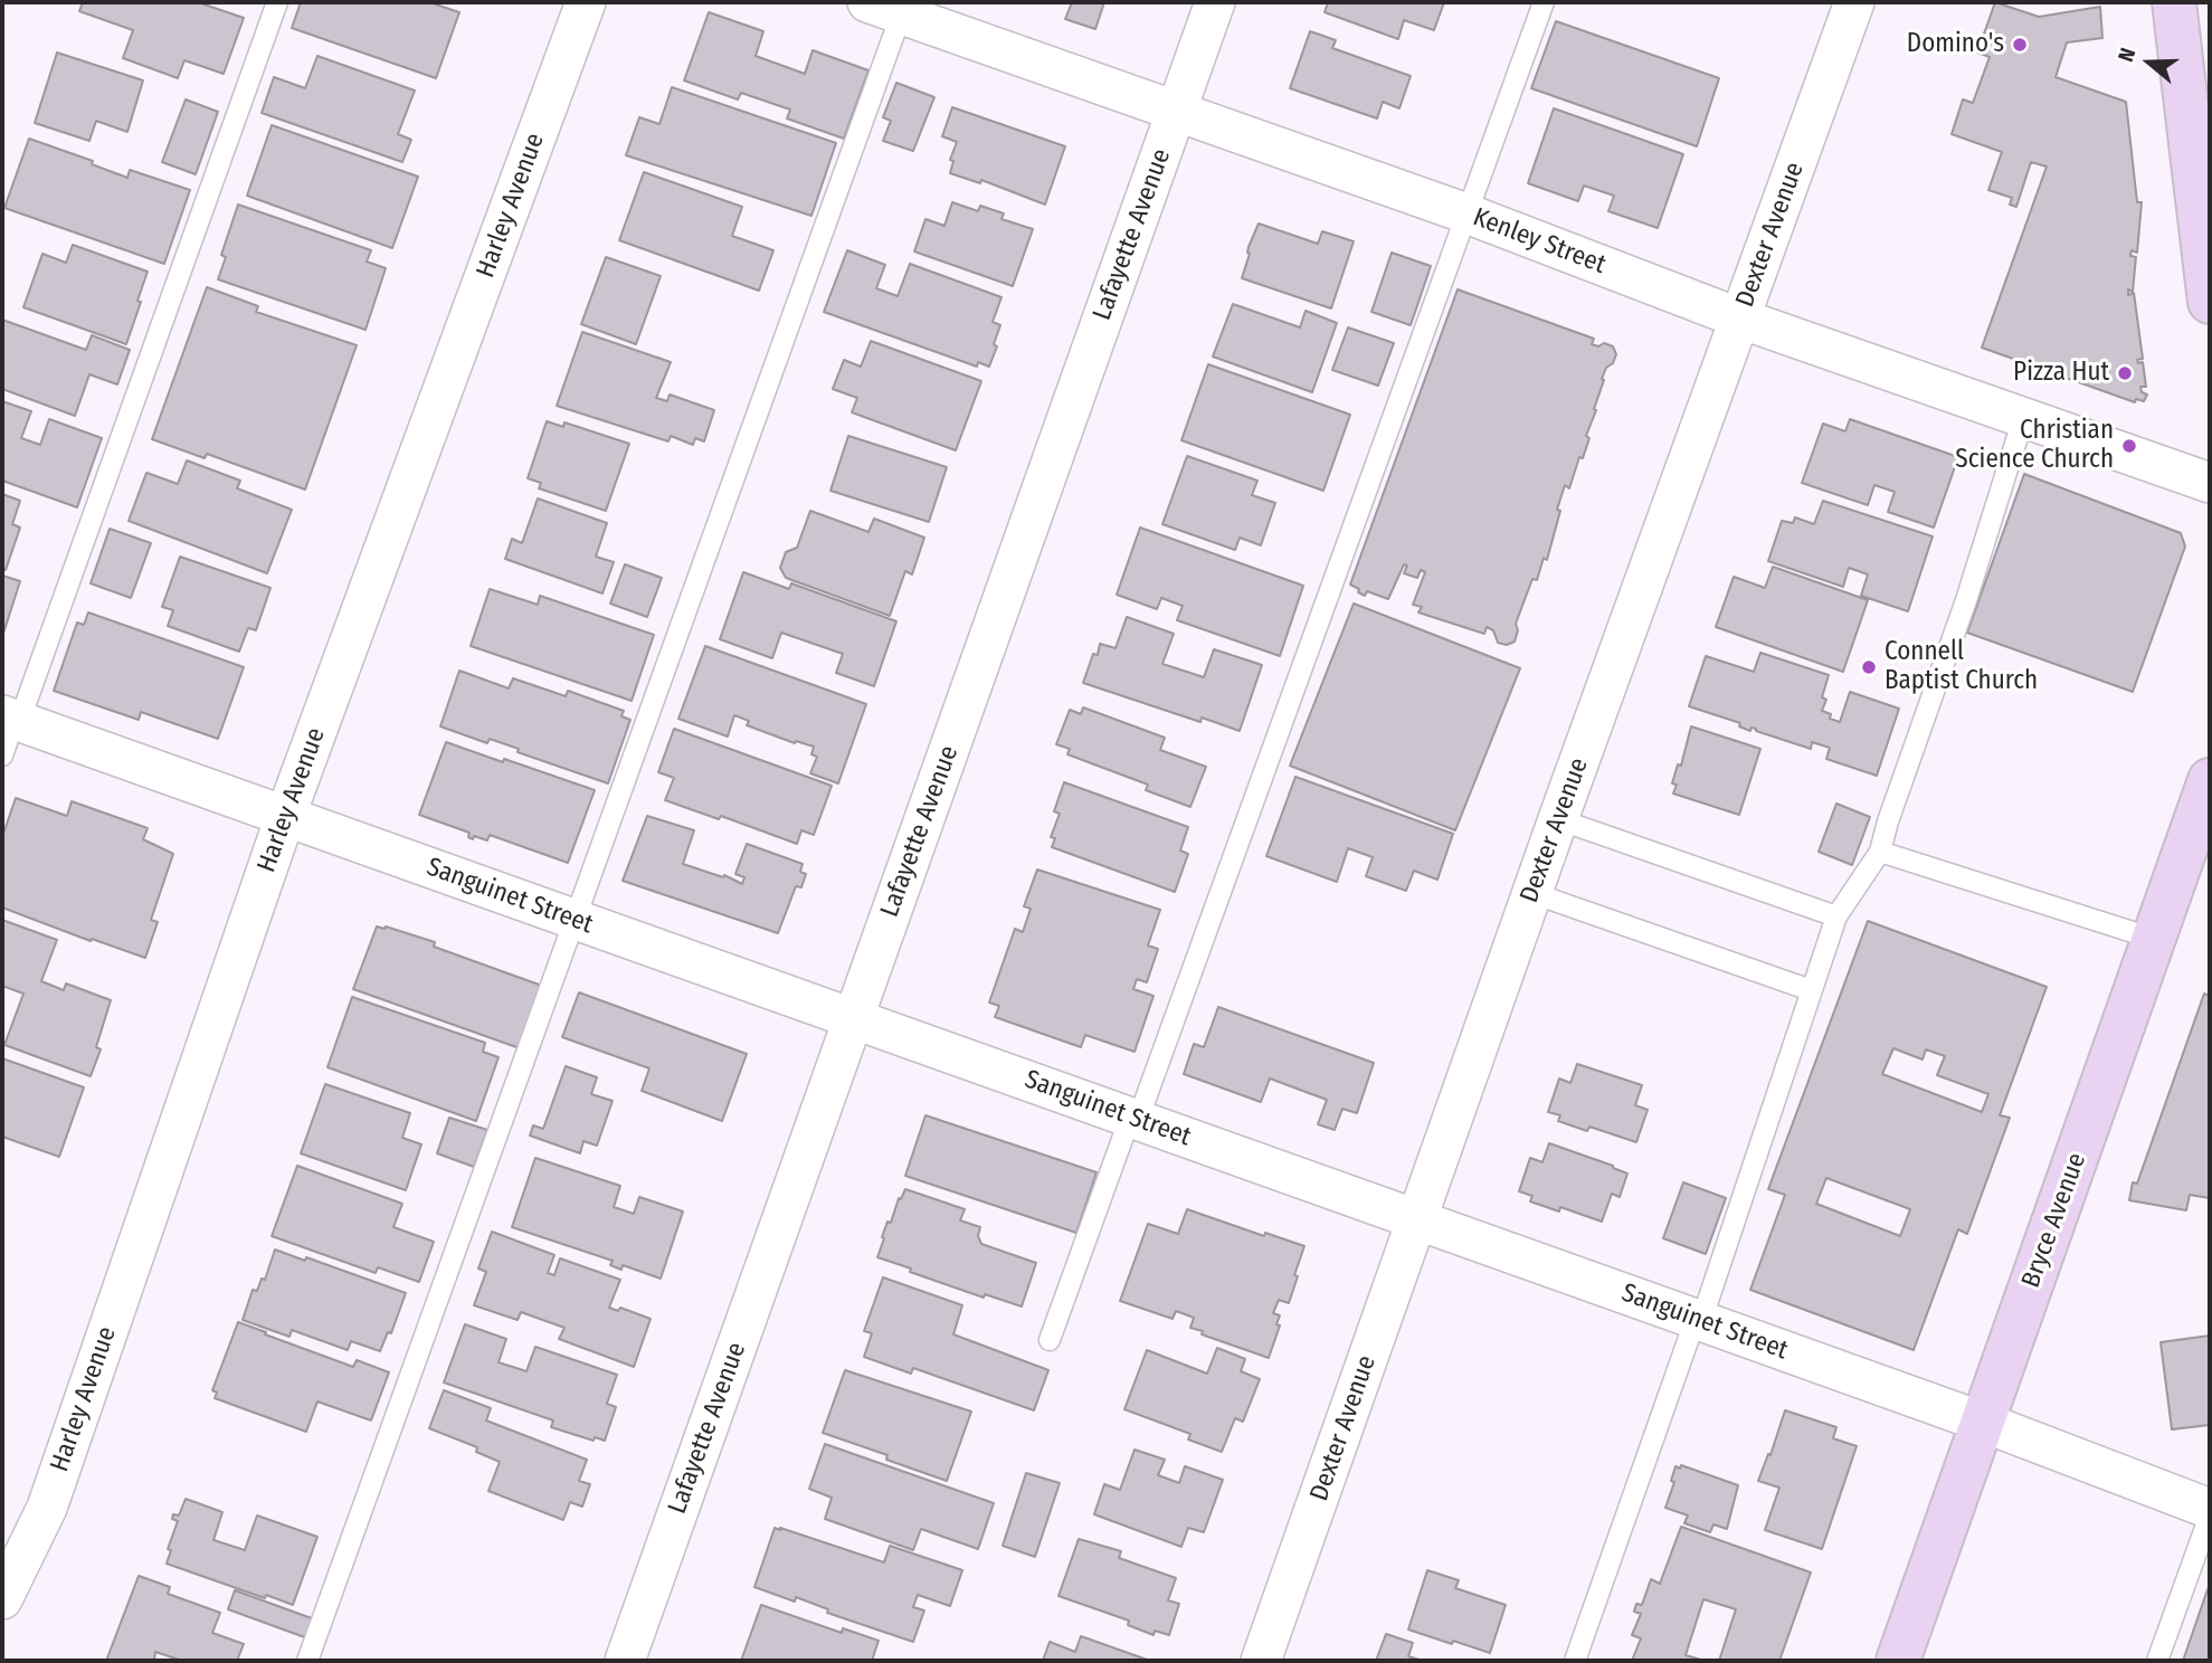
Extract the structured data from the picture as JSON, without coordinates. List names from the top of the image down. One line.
{"streets":{"street":["Harley Avenue","Lafayette Avenue","Dexter Avenue","Kenley Street","Sanguinet Street","Bryce Avenue"]},"crossings":[["Harley Avenue","Sanguinet Street"],["Lafayette Avenue","Kenley Street"],["Lafayette Avenue","Sanguinet Street"],["Dexter Avenue","Kenley Street"],["Dexter Avenue","Sanguinet Street"],["Sanguinet Street","Bryce Avenue"]],"places":["Domino's","Pizza Hut","Christian Science Church","Connell Baptist Church"],"north":"left"}
